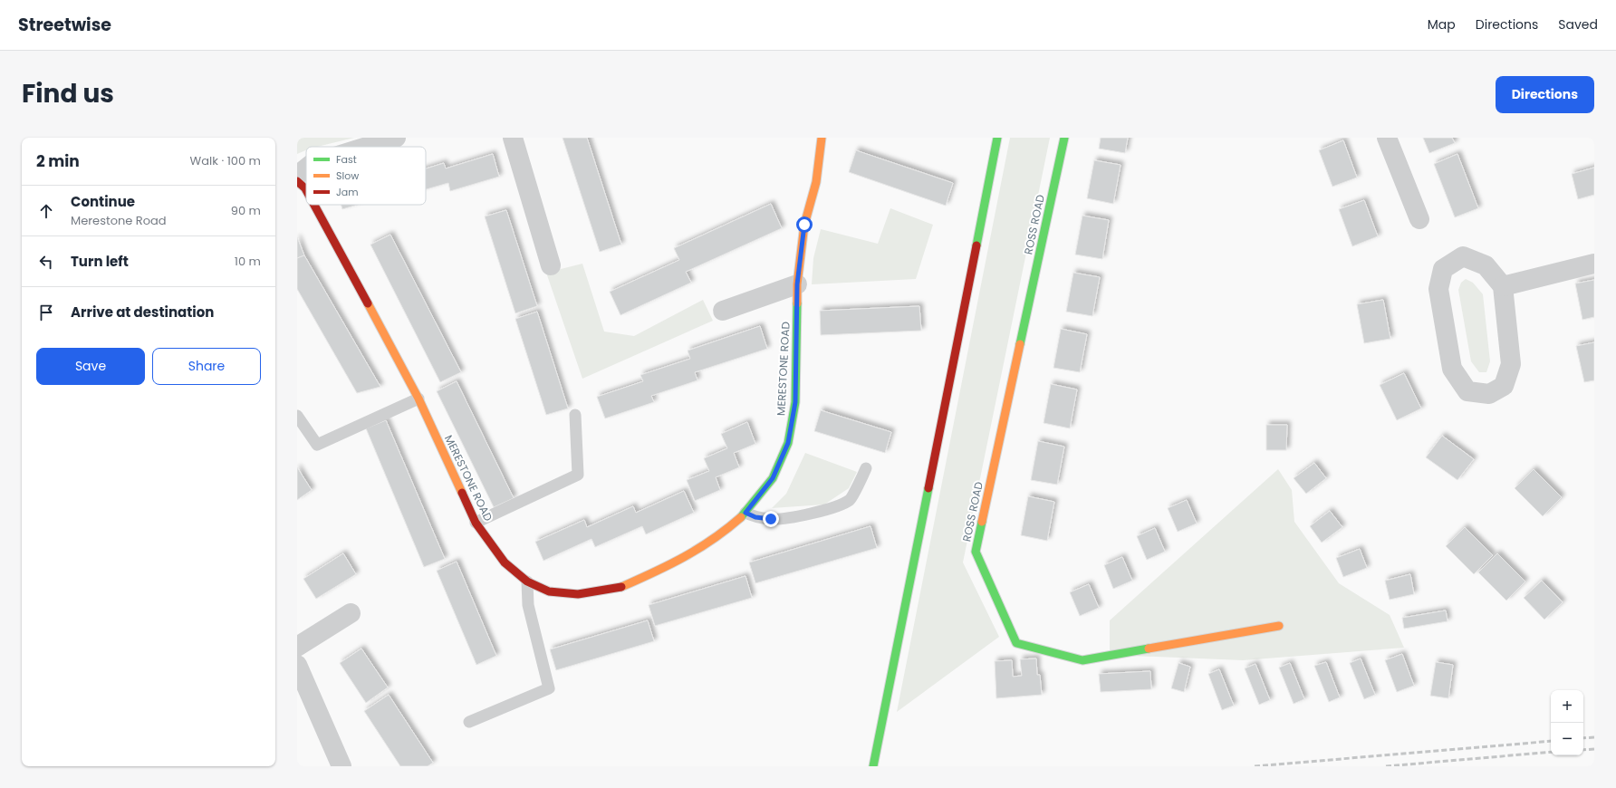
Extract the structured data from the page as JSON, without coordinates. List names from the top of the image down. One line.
{"streets":{"main road":["ROSS ROAD","MERESTONE ROAD"]},"legend":["Fast","Slow","Jam"],"page":{"header":"Streetwise","nav":["Map","Directions","Saved"],"title":"Find us","buttons":["Directions",["Save","Share"]],"heading":["2 min","Walk · 100 m"],"list":[["Continue","Merestone Road","90 m"],["Turn left","10 m"],"Arrive at destination"],"map_buttons":["+","−"]}}
